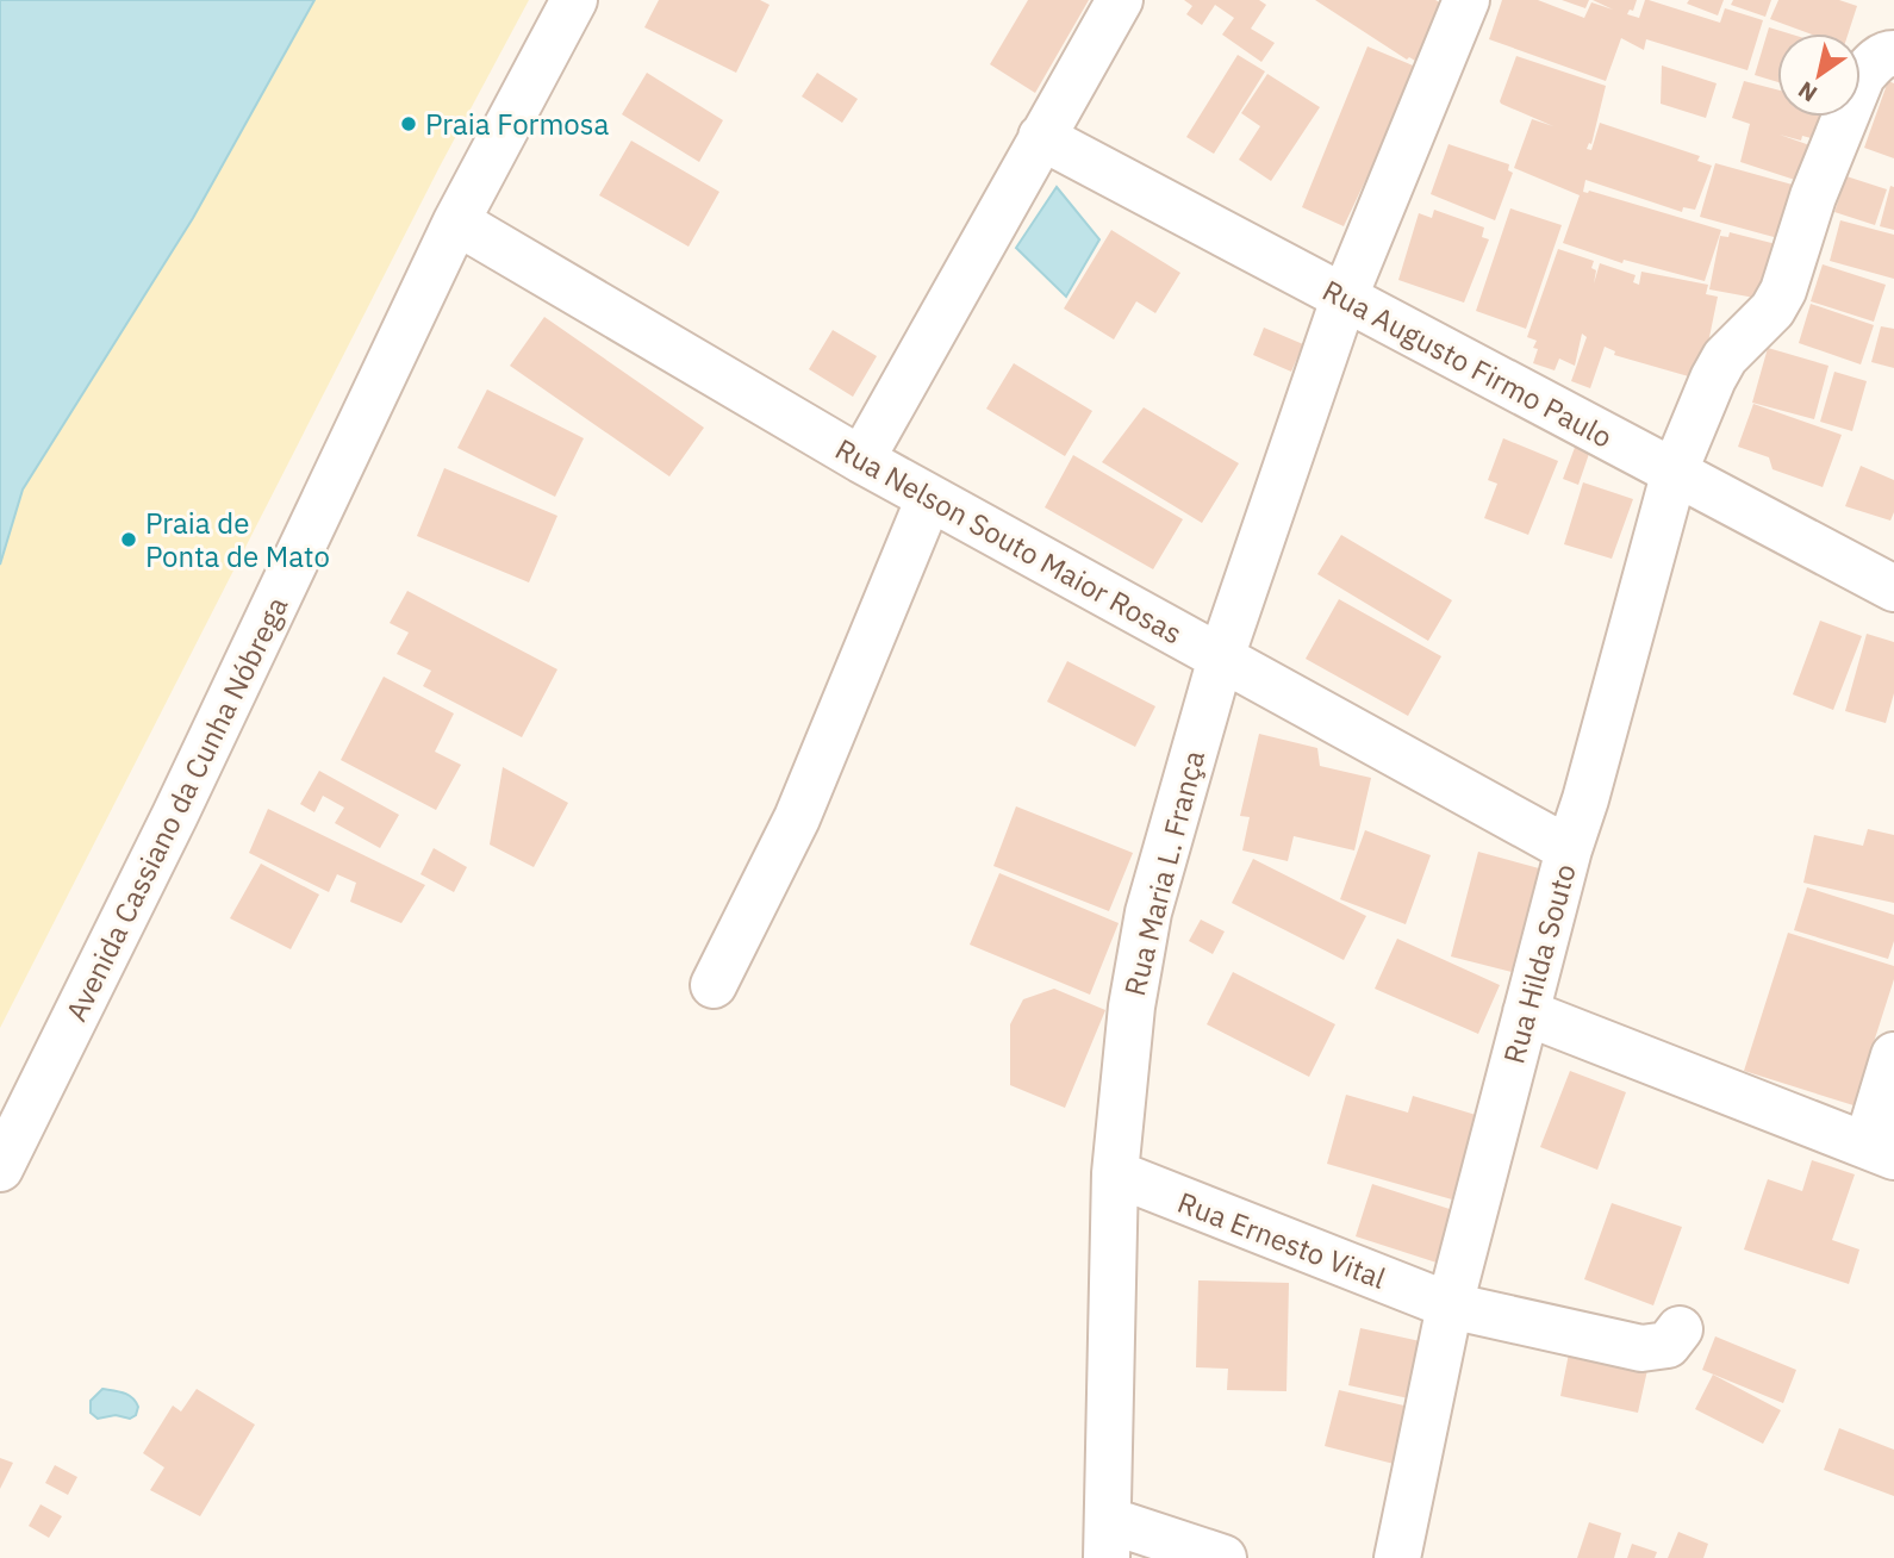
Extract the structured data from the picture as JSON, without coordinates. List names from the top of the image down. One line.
{"streets":{"street":["Rua Augusto Firmo Paulo","Rua Nelson Souto Maior Rosas","Avenida Cassiano da Cunha Nóbrega","Rua Maria L. França","Rua Hilda Souto","Rua Ernesto Vital"]},"crossings":[["Rua Augusto Firmo Paulo","Rua Maria L. França"],["Rua Augusto Firmo Paulo","Rua Hilda Souto"],["Rua Nelson Souto Maior Rosas","Avenida Cassiano da Cunha Nóbrega"],["Rua Nelson Souto Maior Rosas","Rua Maria L. França"],["Rua Nelson Souto Maior Rosas","Rua Hilda Souto"],["Rua Maria L. França","Rua Ernesto Vital"],["Rua Hilda Souto","Rua Ernesto Vital"]],"places":["Praia Formosa","Praia de Ponta de Mato"],"north":"bottom left"}
